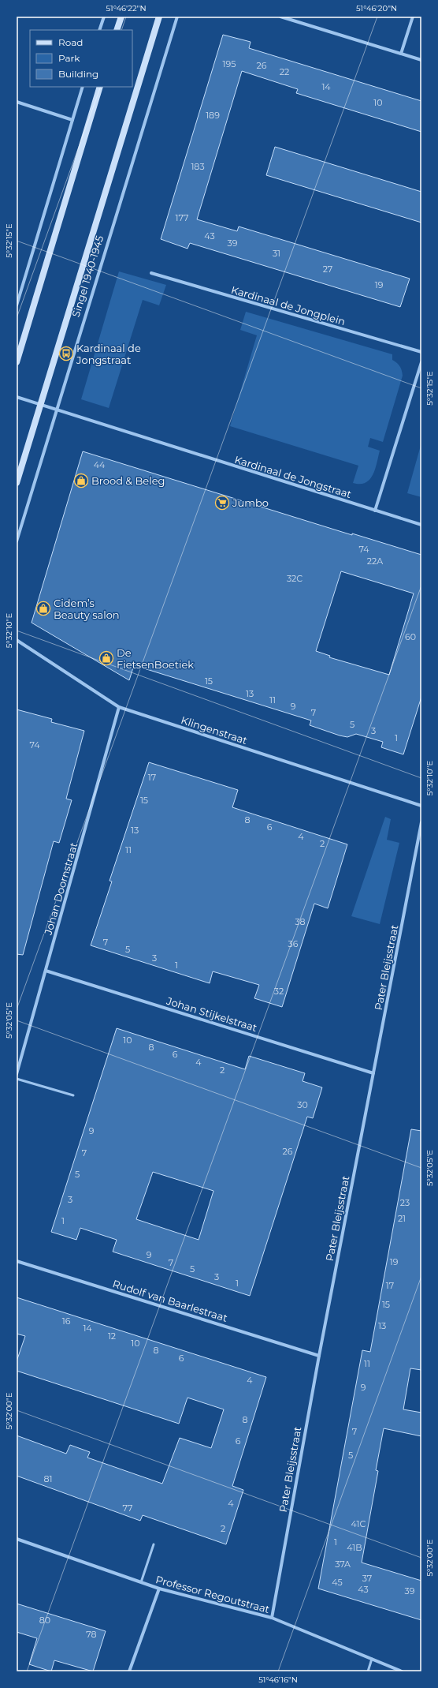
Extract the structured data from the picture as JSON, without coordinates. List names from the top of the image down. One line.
{"streets":{"main road":["Singel 1940-1945"],"street":["Kardinaal de Jongplein","Kardinaal de Jongstraat","Klingenstraat","Johan Doornstraat","Pater Bleijsstraat","Johan Stijkelstraat","Rudolf van Baarlestraat","Professor Regoutstraat"]},"crossings":[["Singel 1940-1945","Kardinaal de Jongstraat"],["Klingenstraat","Johan Doornstraat"],["Johan Doornstraat","Johan Stijkelstraat"],["Pater Bleijsstraat","Johan Stijkelstraat"],["Pater Bleijsstraat","Rudolf van Baarlestraat"],["Pater Bleijsstraat","Professor Regoutstraat"]],"places":{"bus stop":["Kardinaal de Jongstraat"],"shop":["Brood & Beleg","Cidem’s Beauty salon","De FietsenBoetiek"],"supermarket":["Jumbo"]},"house_numbers":["195","26","22","14","10","189","183","177","43","39","31","27","19","44","74","22A","32C","60","15","13","11","9","7","5","3","1","74","17","15","8","6","13","4","2","11","38","7","36","5","3","1","32","10","8","6","4","2","30","9","26","7","5","3","23","21","1","9","19","7","5","3","1","17","15","16","13","14","12","10","8","6","11","4","9","8","7","6","5","81","4","77","41C","2","1","41B","37A","37","45","43","39","80","78"],"legend":["Road","Park","Building"],"coordinates":["51°46'22\"N","51°46'20\"N","5°32'15\"E","5°32'10\"E","5°32'05\"E","5°32'00\"E","51°46'16\"N"]}
